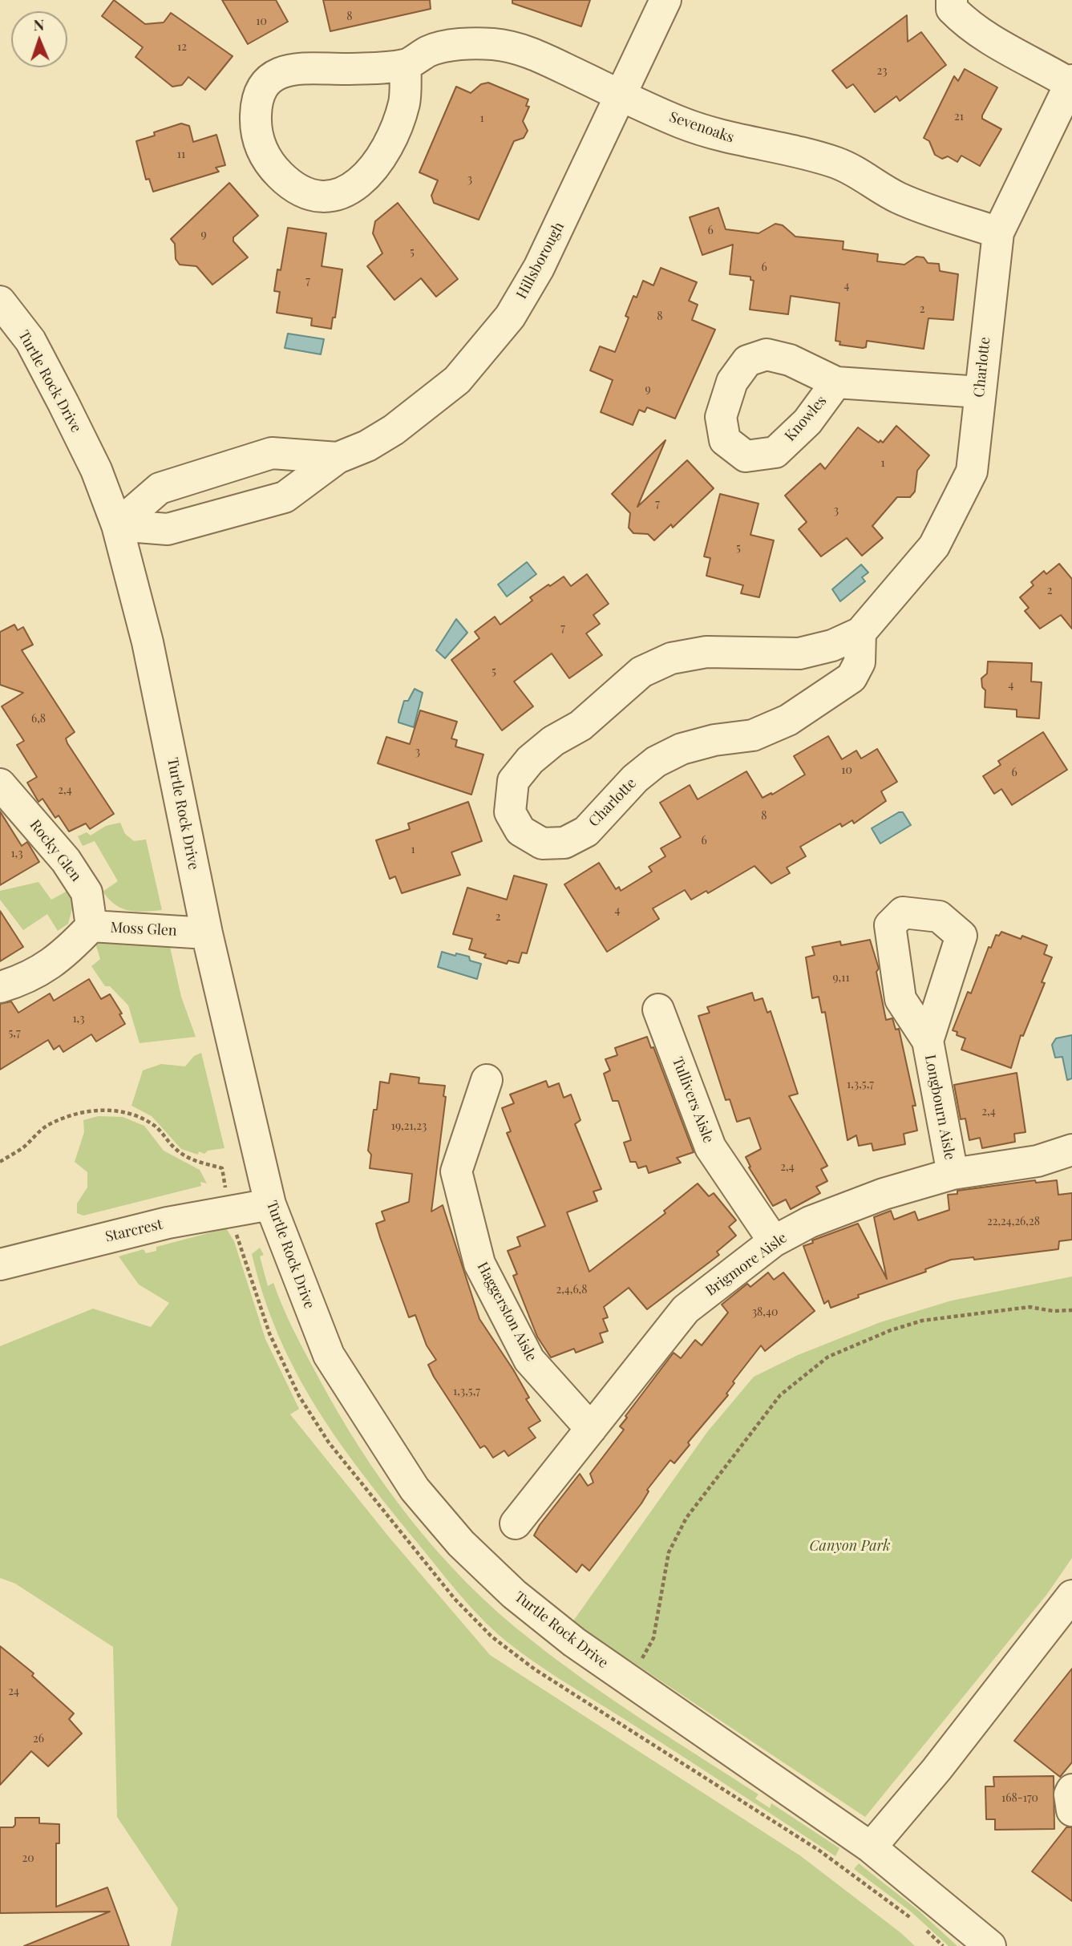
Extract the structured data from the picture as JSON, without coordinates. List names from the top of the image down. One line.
{"streets":{"street":["Sevenoaks","Hillsborough","Charlotte","Turtle Rock Drive","Knowles","Rocky Glen","Moss Glen","Tullivers Aisle","Longbourn Aisle","Starcrest","Brigmore Aisle","Haggerston Aisle"]},"crossings":[["Sevenoaks","Hillsborough"],["Sevenoaks","Charlotte"],["Hillsborough","Turtle Rock Drive"],["Charlotte","Knowles"],["Turtle Rock Drive","Moss Glen"],["Turtle Rock Drive","Starcrest"],["Rocky Glen","Moss Glen"],["Tullivers Aisle","Brigmore Aisle"],["Longbourn Aisle","Brigmore Aisle"],["Brigmore Aisle","Haggerston Aisle"]],"parks":["Canyon Park"],"house_numbers":["8","10","12","23","21","1","11","3","6","9","5","6","7","4","2","8","9","1","7","3","5","2","7","5","4","6,8","3","10","6","2,4","8","6","1","1,3","4","2","9,11","1,3","5,7","1,3,5,7","2,4","19,21,23","2,4","22,24,26,28","2,4,6,8","38,40","1,3,5,7","24","26","168-170","20"],"north":"top"}
